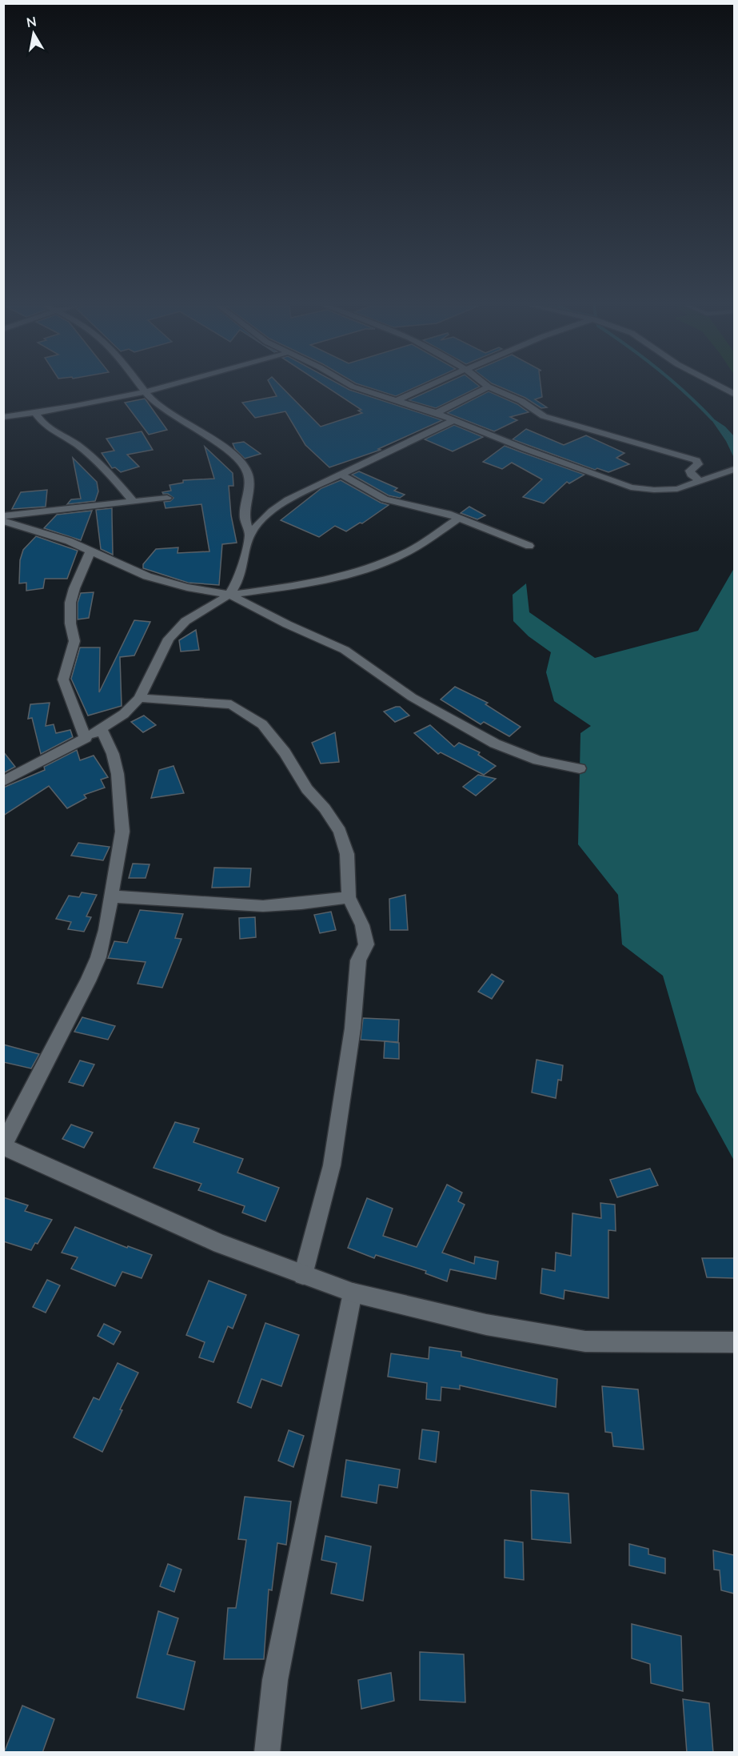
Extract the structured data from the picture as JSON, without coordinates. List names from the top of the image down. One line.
{"north":"top"}
